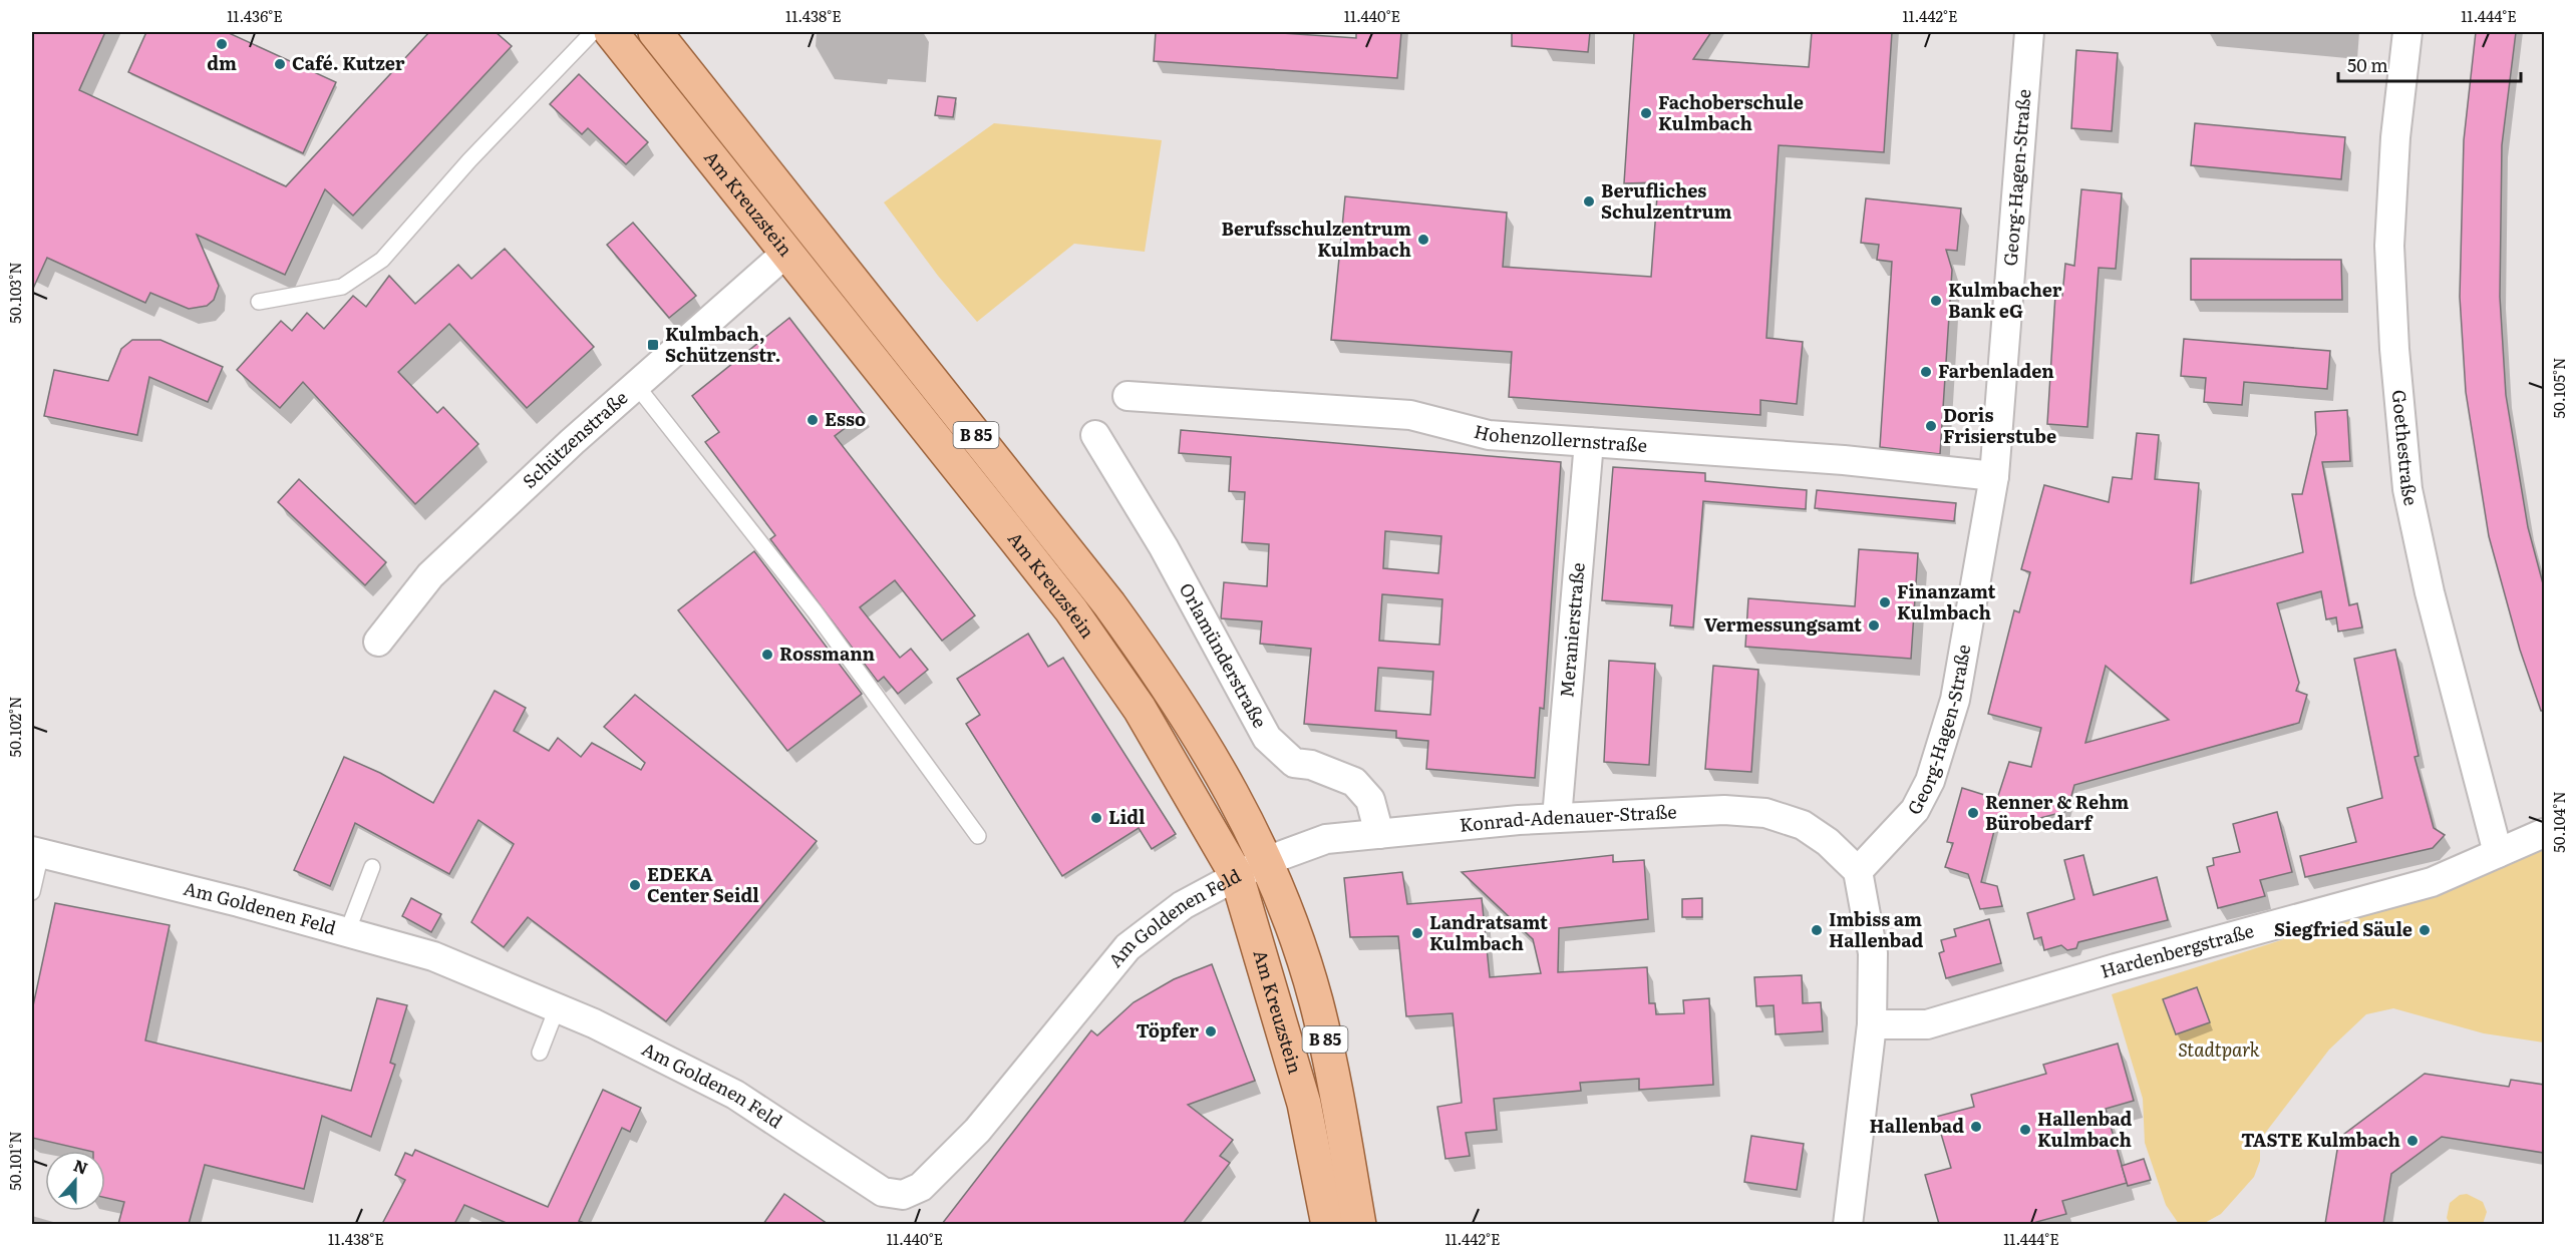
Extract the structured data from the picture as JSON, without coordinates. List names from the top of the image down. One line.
{"streets":{"main road":["Am Kreuzstein","B 85"],"street":["Georg-Hagen-Straße","Hohenzollernstraße","Schützenstraße","Goethestraße","Meranierstraße","Orlamünderstraße","Konrad-Adenauer-Straße","Am Goldenen Feld","Hardenbergstraße"]},"crossings":[["Georg-Hagen-Straße","Hohenzollernstraße"],["Georg-Hagen-Straße","Konrad-Adenauer-Straße"],["Am Kreuzstein","Schützenstraße"],["Am Kreuzstein","Konrad-Adenauer-Straße"],["Am Kreuzstein","Am Goldenen Feld"],["Hohenzollernstraße","Meranierstraße"],["Goethestraße","Hardenbergstraße"],["Meranierstraße","Konrad-Adenauer-Straße"],["Orlamünderstraße","Konrad-Adenauer-Straße"],["Konrad-Adenauer-Straße","Am Goldenen Feld"]],"parks":["Stadtpark"],"places":{"other":["dm","Café. Kutzer","Fachoberschule Kulmbach","Berufliches Schulzentrum","Berufsschulzentrum Kulmbach","Kulmbacher Bank eG","Farbenladen","Esso","Doris Frisierstube","Finanzamt Kulmbach","Vermessungsamt","Rossmann","Renner & Rehm Bürobedarf","Lidl","EDEKA Center Seidl","Imbiss am Hallenbad","Siegfried Säule","Landratsamt Kulmbach","Töpfer","Hallenbad","Hallenbad Kulmbach","TASTE Kulmbach"],"transit":["Kulmbach, Schützenstr."]},"scale_bar":"50 m","north":"top","coordinates":["11.436°E","11.438°E","11.440°E","11.442°E","11.444°E","50.103°N","50.105°N","50.102°N","50.104°N","50.101°N"]}
